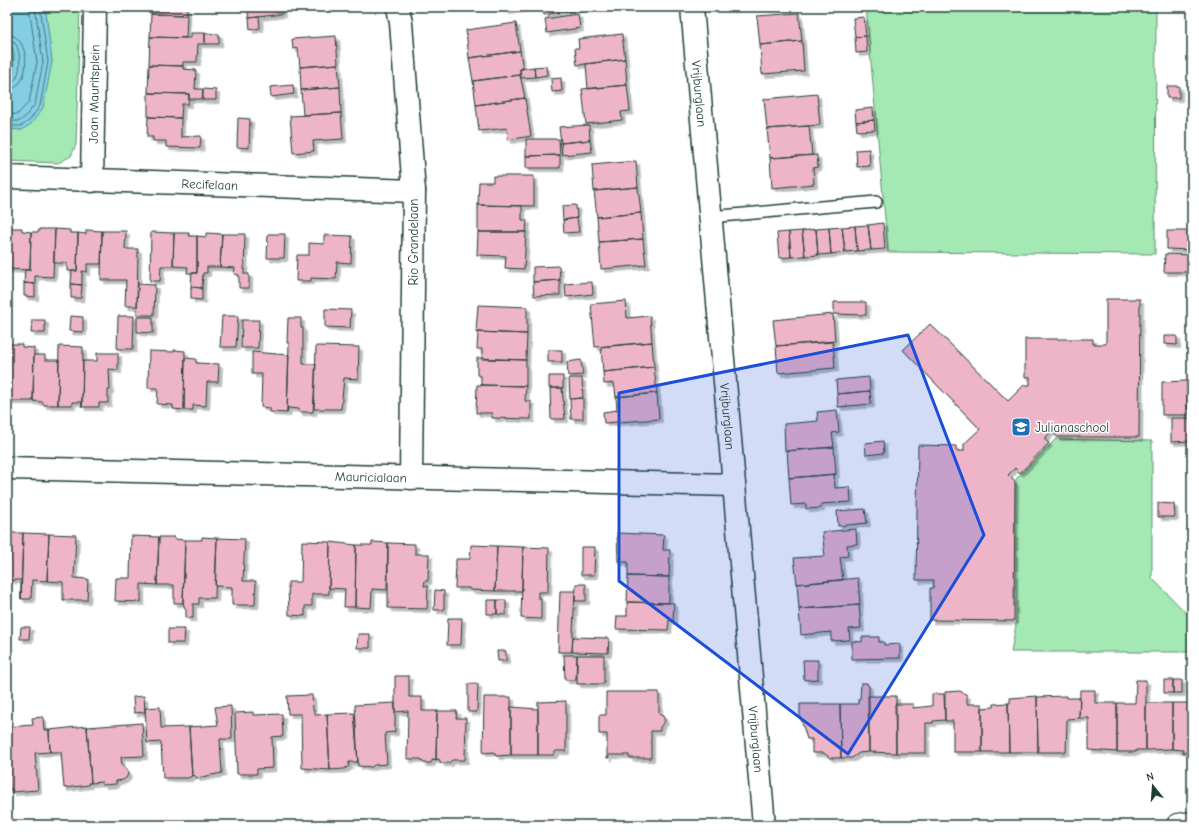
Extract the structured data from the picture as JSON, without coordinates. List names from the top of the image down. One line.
{"streets":{"street":["Vrijburglaan","Joan Mauritsplein","Recifelaan","Rio Grandelaan","Mauricialaan"]},"crossings":[["Vrijburglaan","Mauricialaan"],["Joan Mauritsplein","Recifelaan"],["Recifelaan","Rio Grandelaan"],["Rio Grandelaan","Mauricialaan"]],"places":{"school or university":["Julianaschool"]},"north":"top"}
